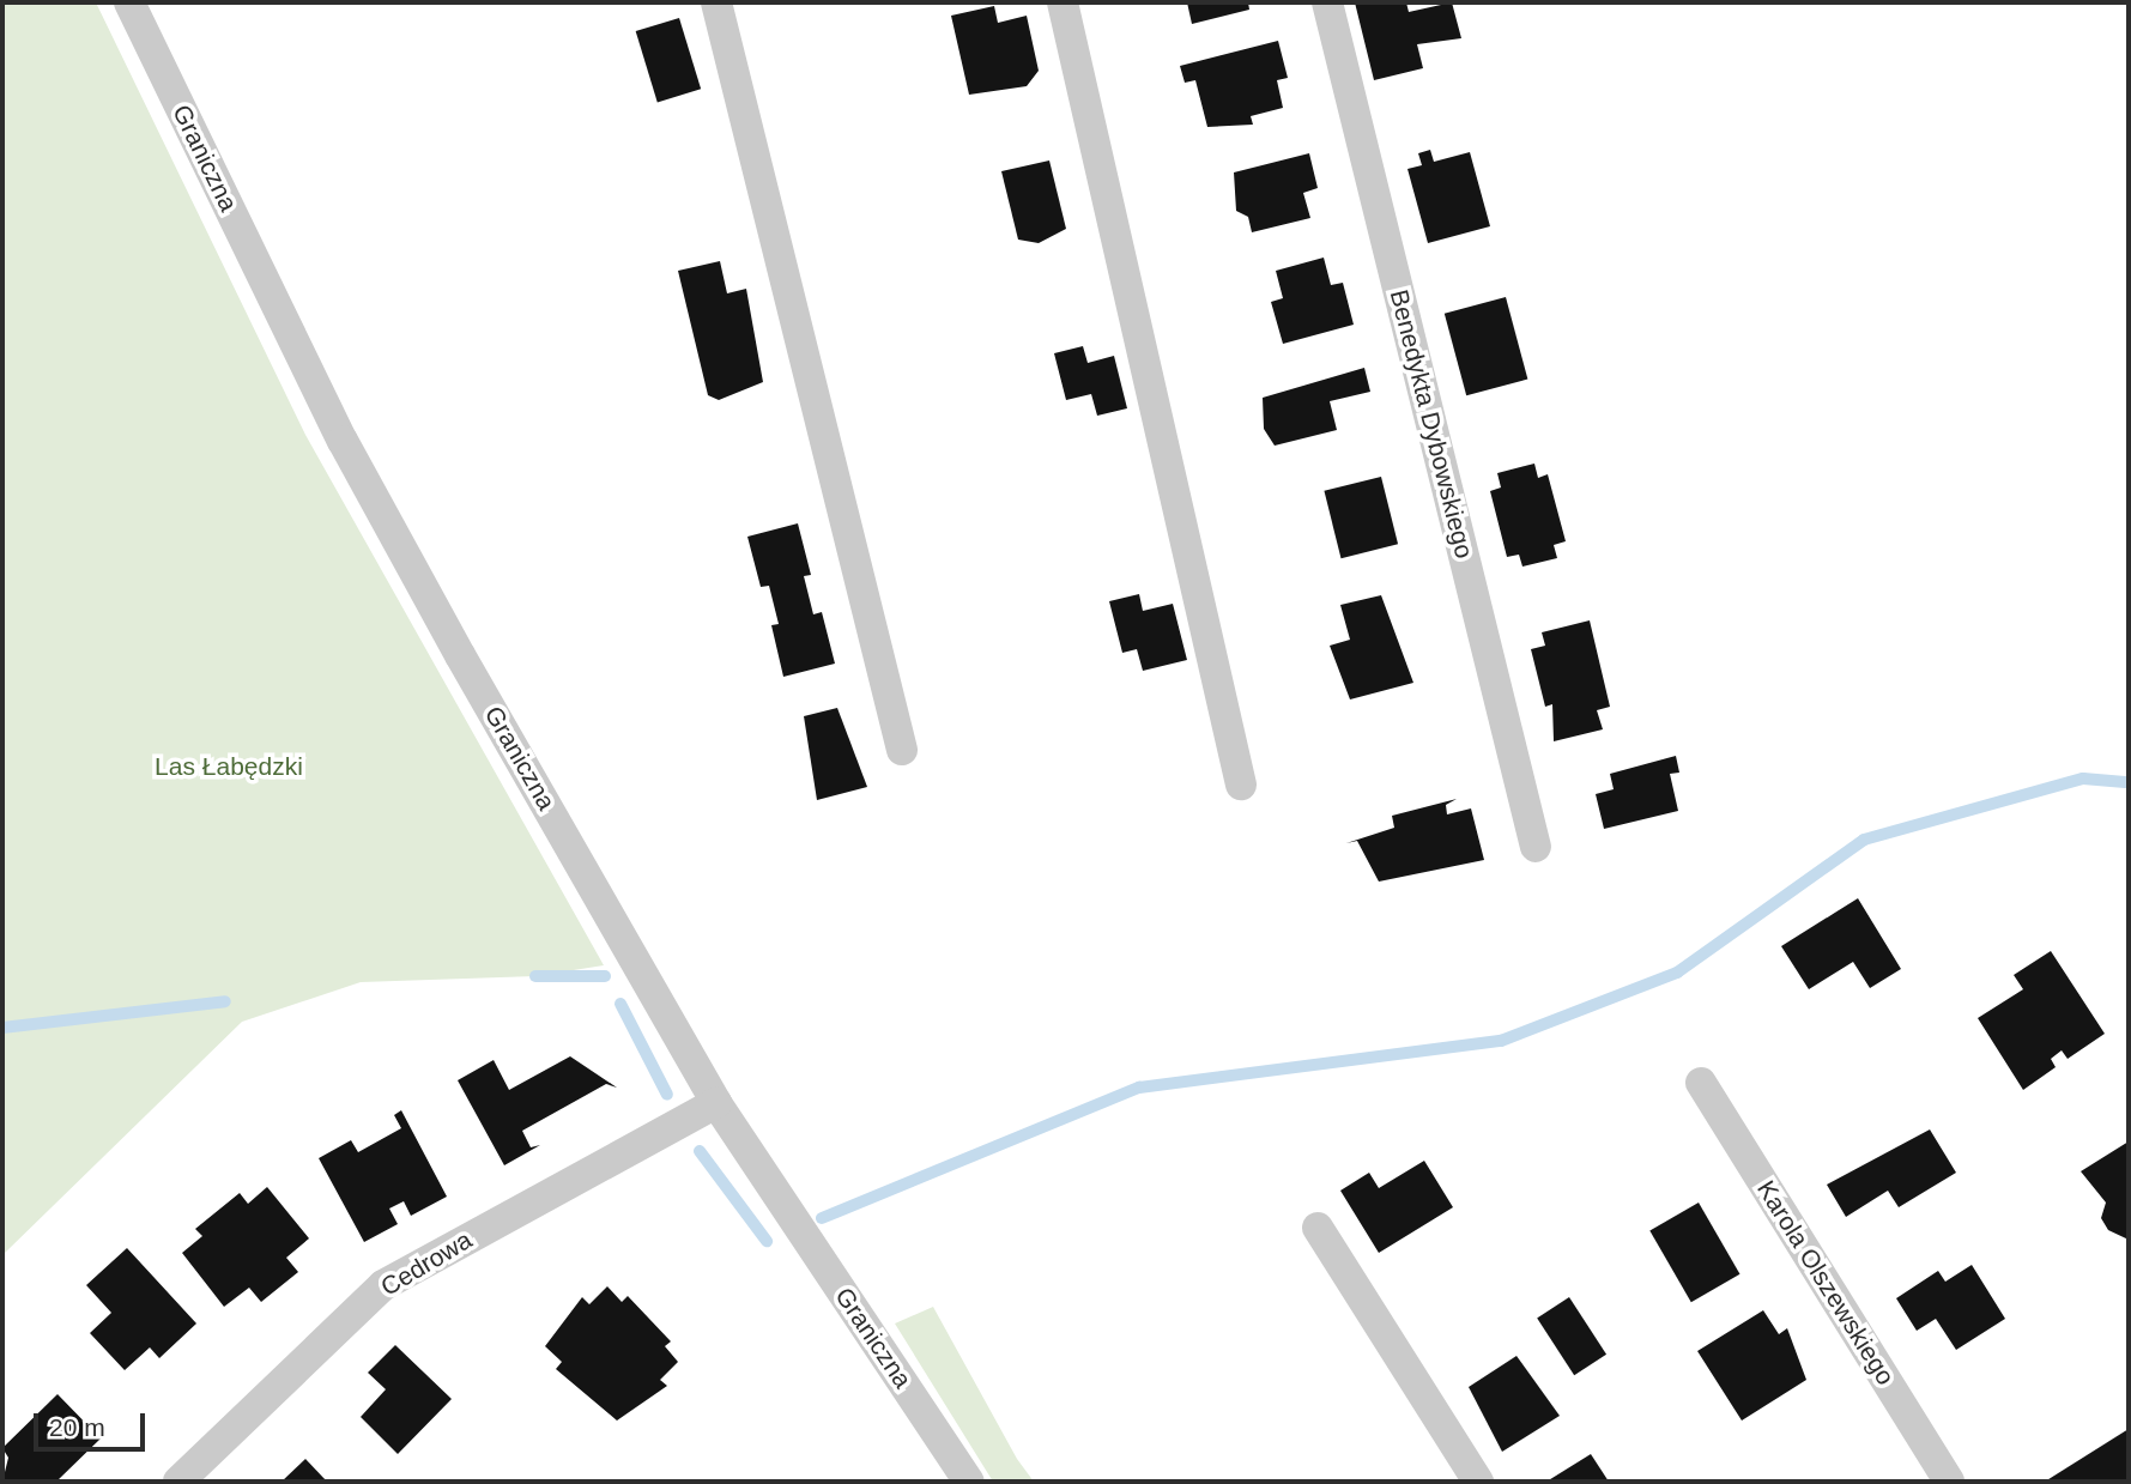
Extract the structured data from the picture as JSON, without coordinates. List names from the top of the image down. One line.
{"streets":{"street":["Graniczna","Benedykta Dybowskiego","Cedrowa","Karola Olszewskiego"]},"crossings":[["Graniczna","Cedrowa"]],"parks":["Las Łabędzki"],"scale_bar":"20 m"}
